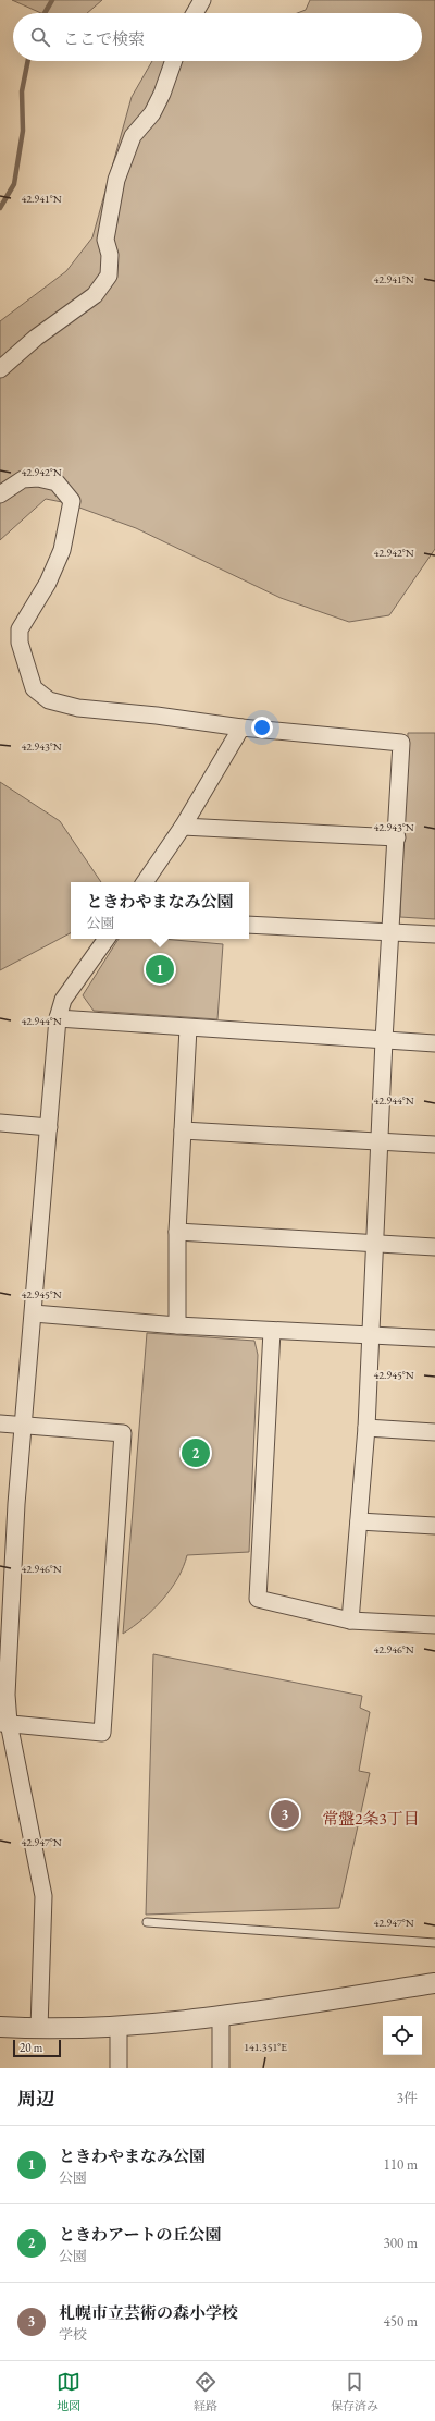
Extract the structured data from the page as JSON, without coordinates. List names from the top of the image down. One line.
{"districts":["常盤2条3丁目"],"scale_bar":"20 m","page":{"search":"ここで検索","popup":["ときわやまなみ公園","公園"],"pins":["1","2","3"],"scale":"20 m","heading":["周辺","3件"],"list":[{"mark":"1","name":"ときわやまなみ公園","note":"公園","value":"110 m"},{"mark":"2","name":"ときわアートの丘公園","note":"公園","value":"300 m"},{"mark":"3","name":"札幌市立芸術の森小学校","note":"学校","value":"450 m"}],"nav":["地図","経路","保存済み"]},"coordinates":["42.941°N","42.942°N","42.943°N","42.944°N","42.945°N","42.946°N","42.947°N","141.351°E"]}
